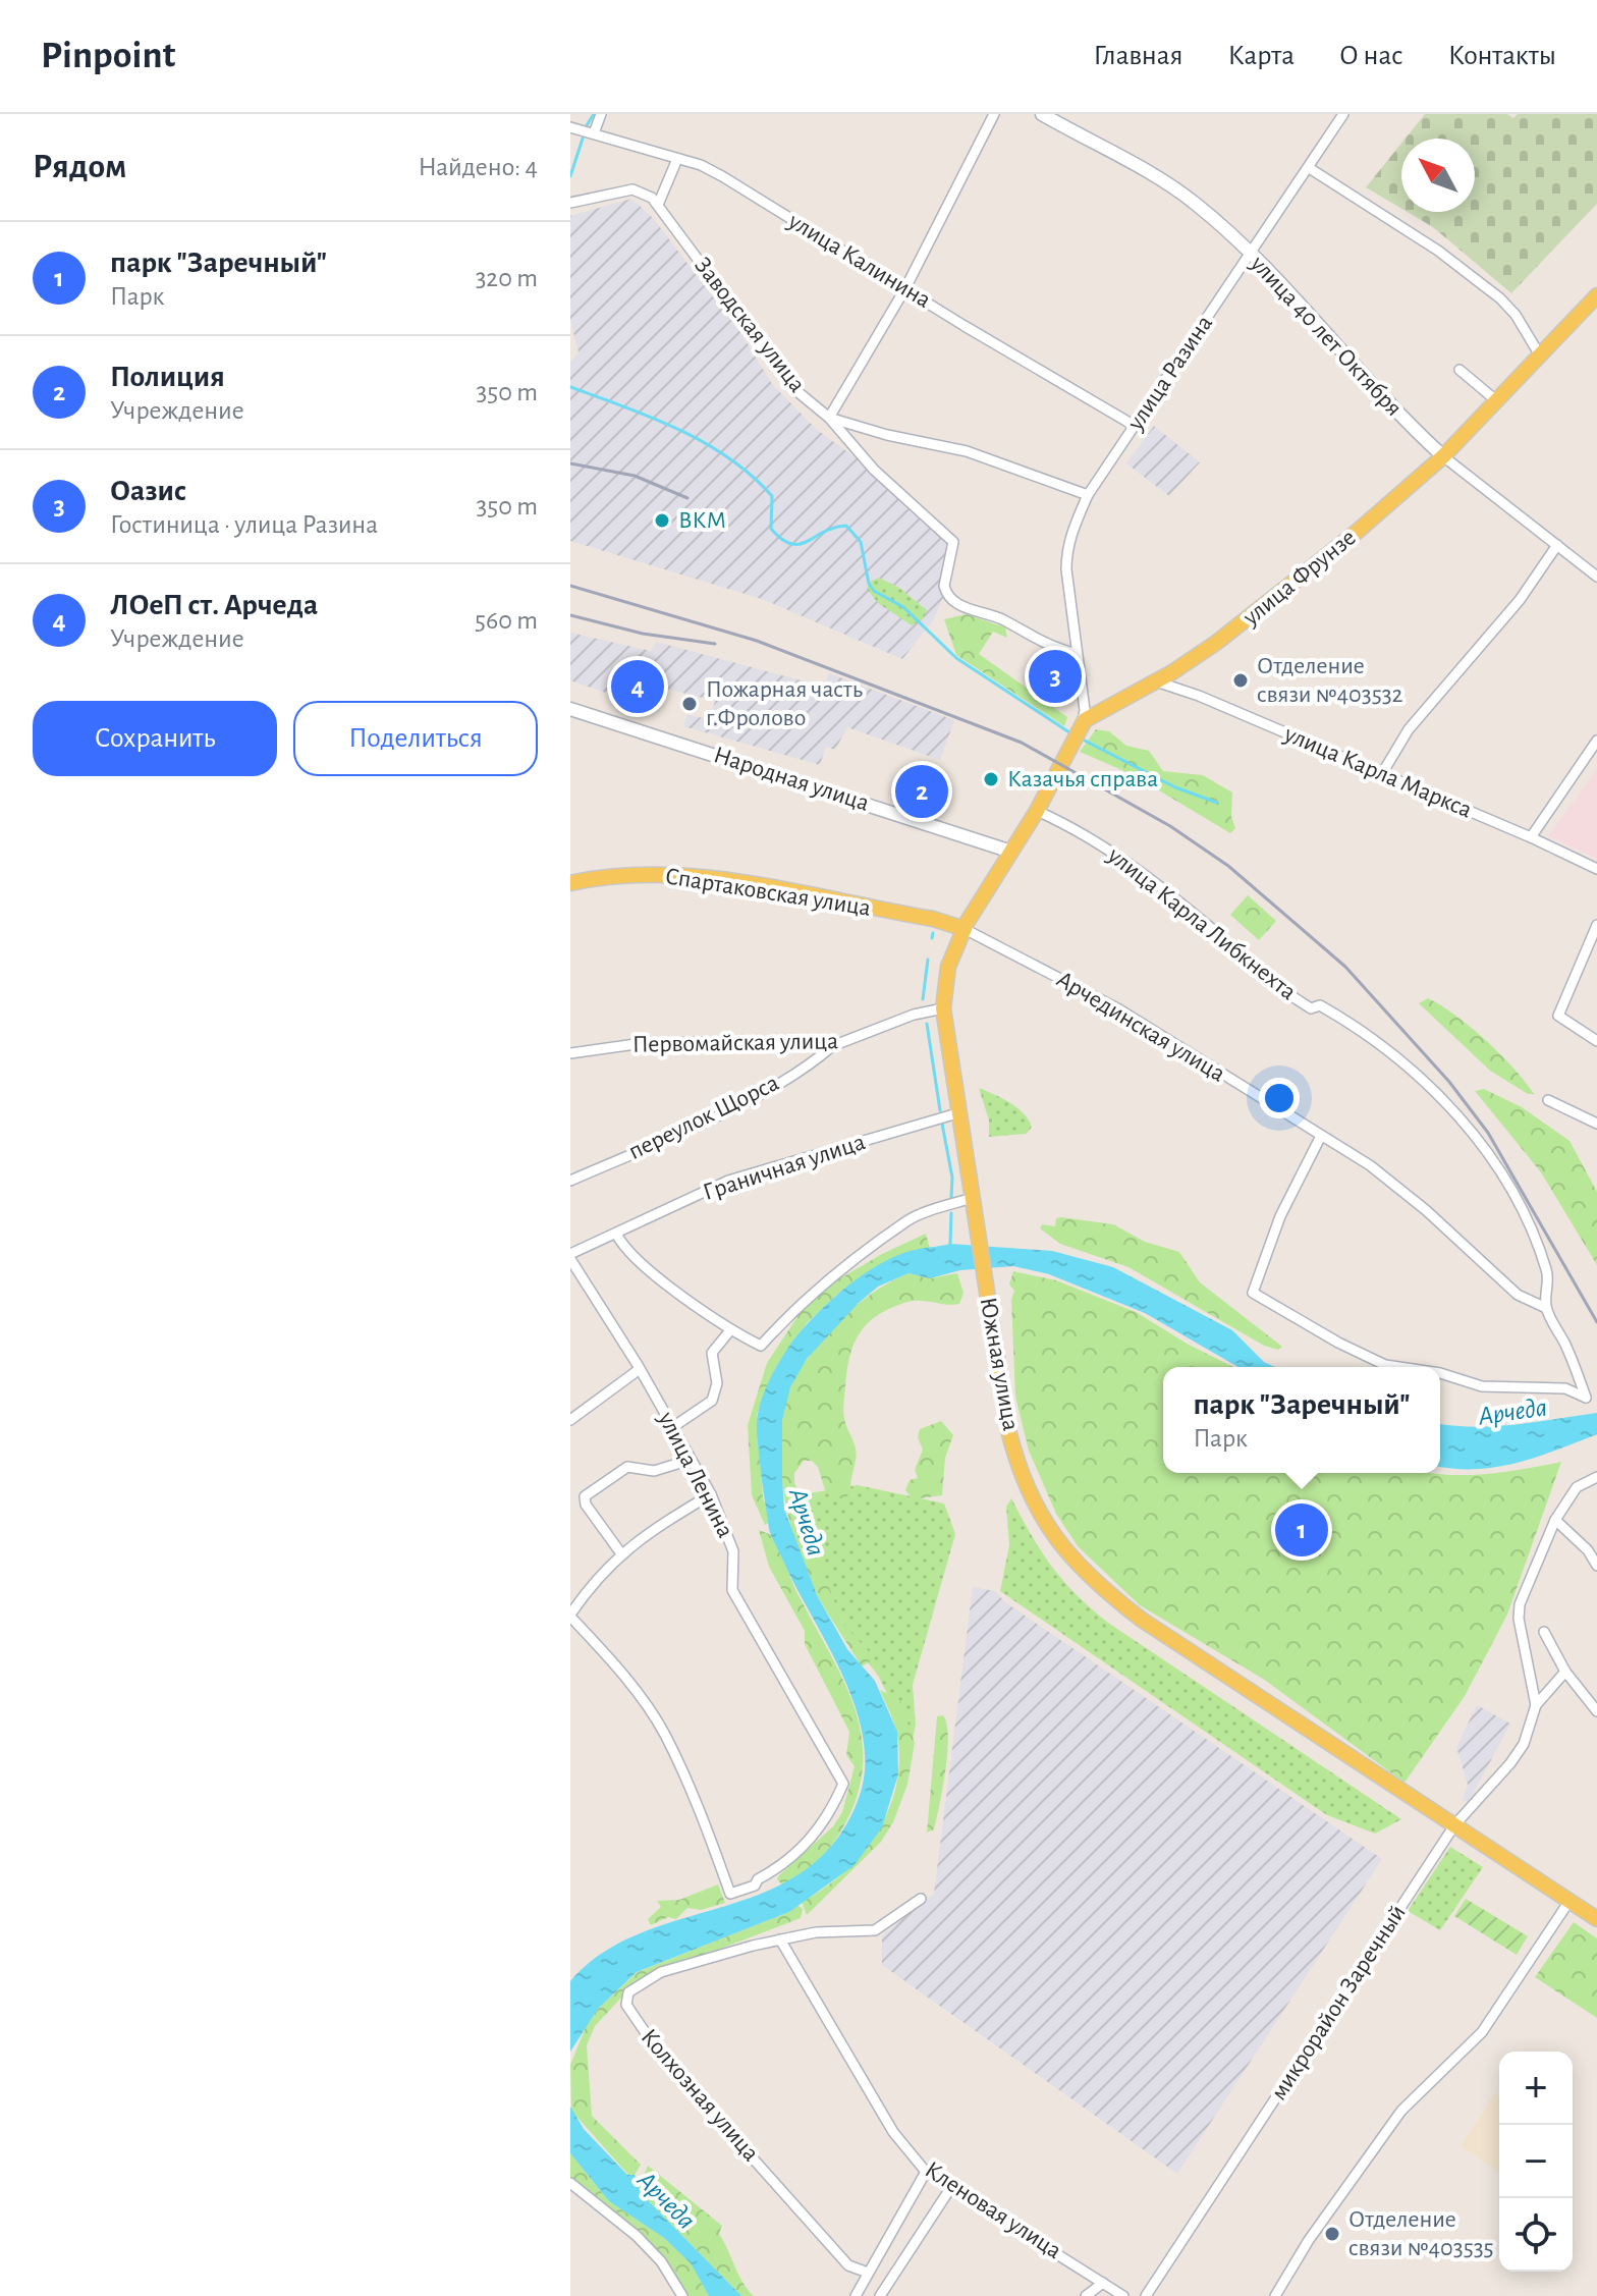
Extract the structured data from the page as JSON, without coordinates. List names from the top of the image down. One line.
{"streets":{"main road":["улица Фрунзе","Спартаковская улица","Южная улица"],"street":["улица Калинина","Заводская улица","улица 40 лет Октября","улица Разина","улица Карла Маркса","Народная улица","улица Карла Либкнехта","Арчединская улица","Первомайская улица","переулок Щорса","Граничная улица","улица Ленина","микрорайон Заречный","Колхозная улица","Кленовая улица"]},"crossings":[["улица Калинина","улица Разина"],["Заводская улица","улица Разина"],["улица 40 лет Октября","улица Разина"],["улица 40 лет Октября","улица Фрунзе"],["улица Разина","улица Фрунзе"],["улица Разина","Южная улица"],["улица Фрунзе","улица Карла Маркса"],["улица Фрунзе","Южная улица"],["Народная улица","Южная улица"],["Спартаковская улица","Арчединская улица"],["Спартаковская улица","Южная улица"],["улица Карла Либкнехта","Арчединская улица"],["улица Карла Либкнехта","Южная улица"],["Арчединская улица","Южная улица"],["Первомайская улица","переулок Щорса"],["Первомайская улица","Южная улица"],["Граничная улица","Южная улица"],["Граничная улица","улица Ленина"],["Южная улица","микрорайон Заречный"],["Колхозная улица","Кленовая улица"]],"water":["Арчеда"],"places":["ВКМ","Отделение связи №403532","Пожарная часть г.Фролово","Казачья справа","Отделение связи №403535"],"north":"top left","page":{"header":"Pinpoint","nav":["Главная","Карта","О нас","Контакты"],"heading":["Рядом","Найдено: 4"],"list":[{"mark":"1","name":"парк \"Заречный\"","note":"Парк","value":"320 m"},{"mark":"2","name":"Полиция","note":"Учреждение","value":"350 m"},{"mark":"3","name":"Оазис","note":"Гостиница · улица Разина","value":"350 m"},{"mark":"4","name":"ЛОеП ст. Арчеда","note":"Учреждение","value":"560 m"}],"pins":["3","4","2","1"],"buttons":["Сохранить","Поделиться"],"popup":["парк \"Заречный\"","Парк"],"map_buttons":["+","−"]}}
